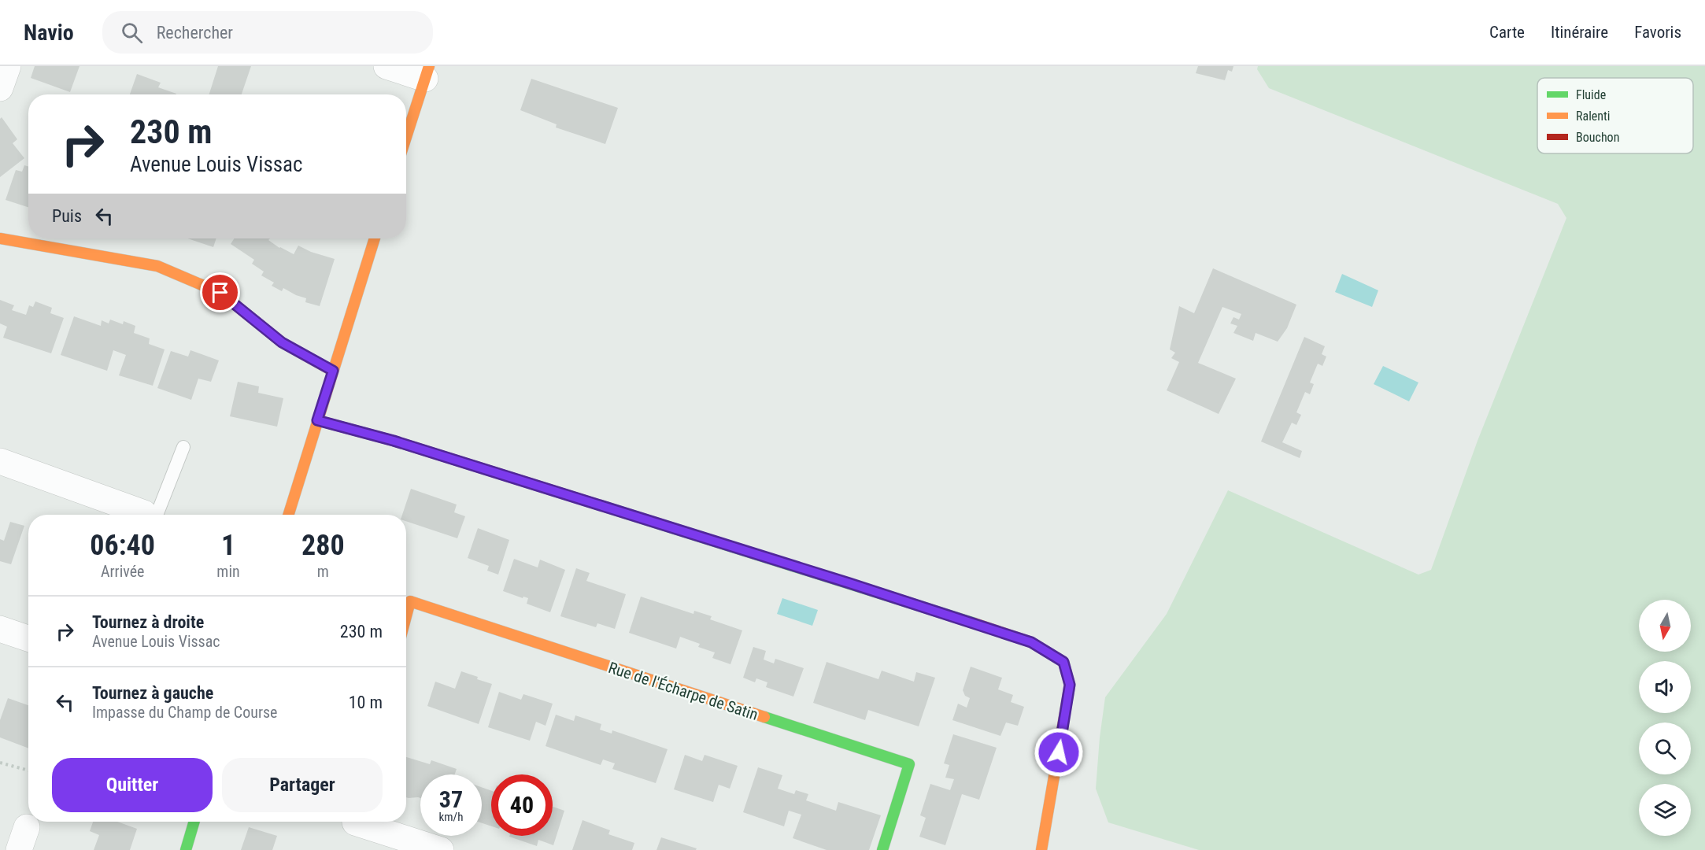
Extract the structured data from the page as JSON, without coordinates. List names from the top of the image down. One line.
{"streets":{"street":["Rue de l'Écharpe de Satin"]},"legend":["Fluide","Ralenti","Bouchon"],"north":"bottom","page":{"header":"Navio","search":"Rechercher","nav":["Carte","Itinéraire","Favoris"],"turn":["230 m","Avenue Louis Vissac"],"then":"Puis","eta":["06:40","Arrivée","1","min","280","m"],"list":[{"name":"Tournez à droite","note":"Avenue Louis Vissac","value":"230 m"},{"name":"Tournez à gauche","note":"Impasse du Champ de Course","value":"10 m"}],"buttons":["Quitter","Partager"],"speed":"37 km/h","limit":"40"}}
